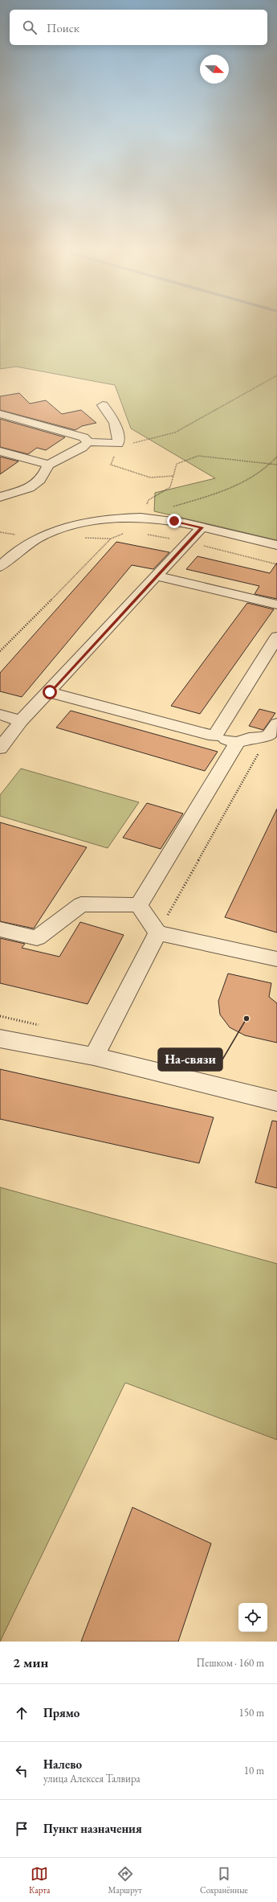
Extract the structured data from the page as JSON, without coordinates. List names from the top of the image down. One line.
{"places":["На-связи"],"north":"right","page":{"search":"Поиск","heading":["2 мин","Пешком · 160 m"],"list":[["Прямо","150 m"],["Налево","улица Алексея Талвира","10 m"],"Пункт назначения"],"nav":["Карта","Маршрут","Сохранённые"]}}
